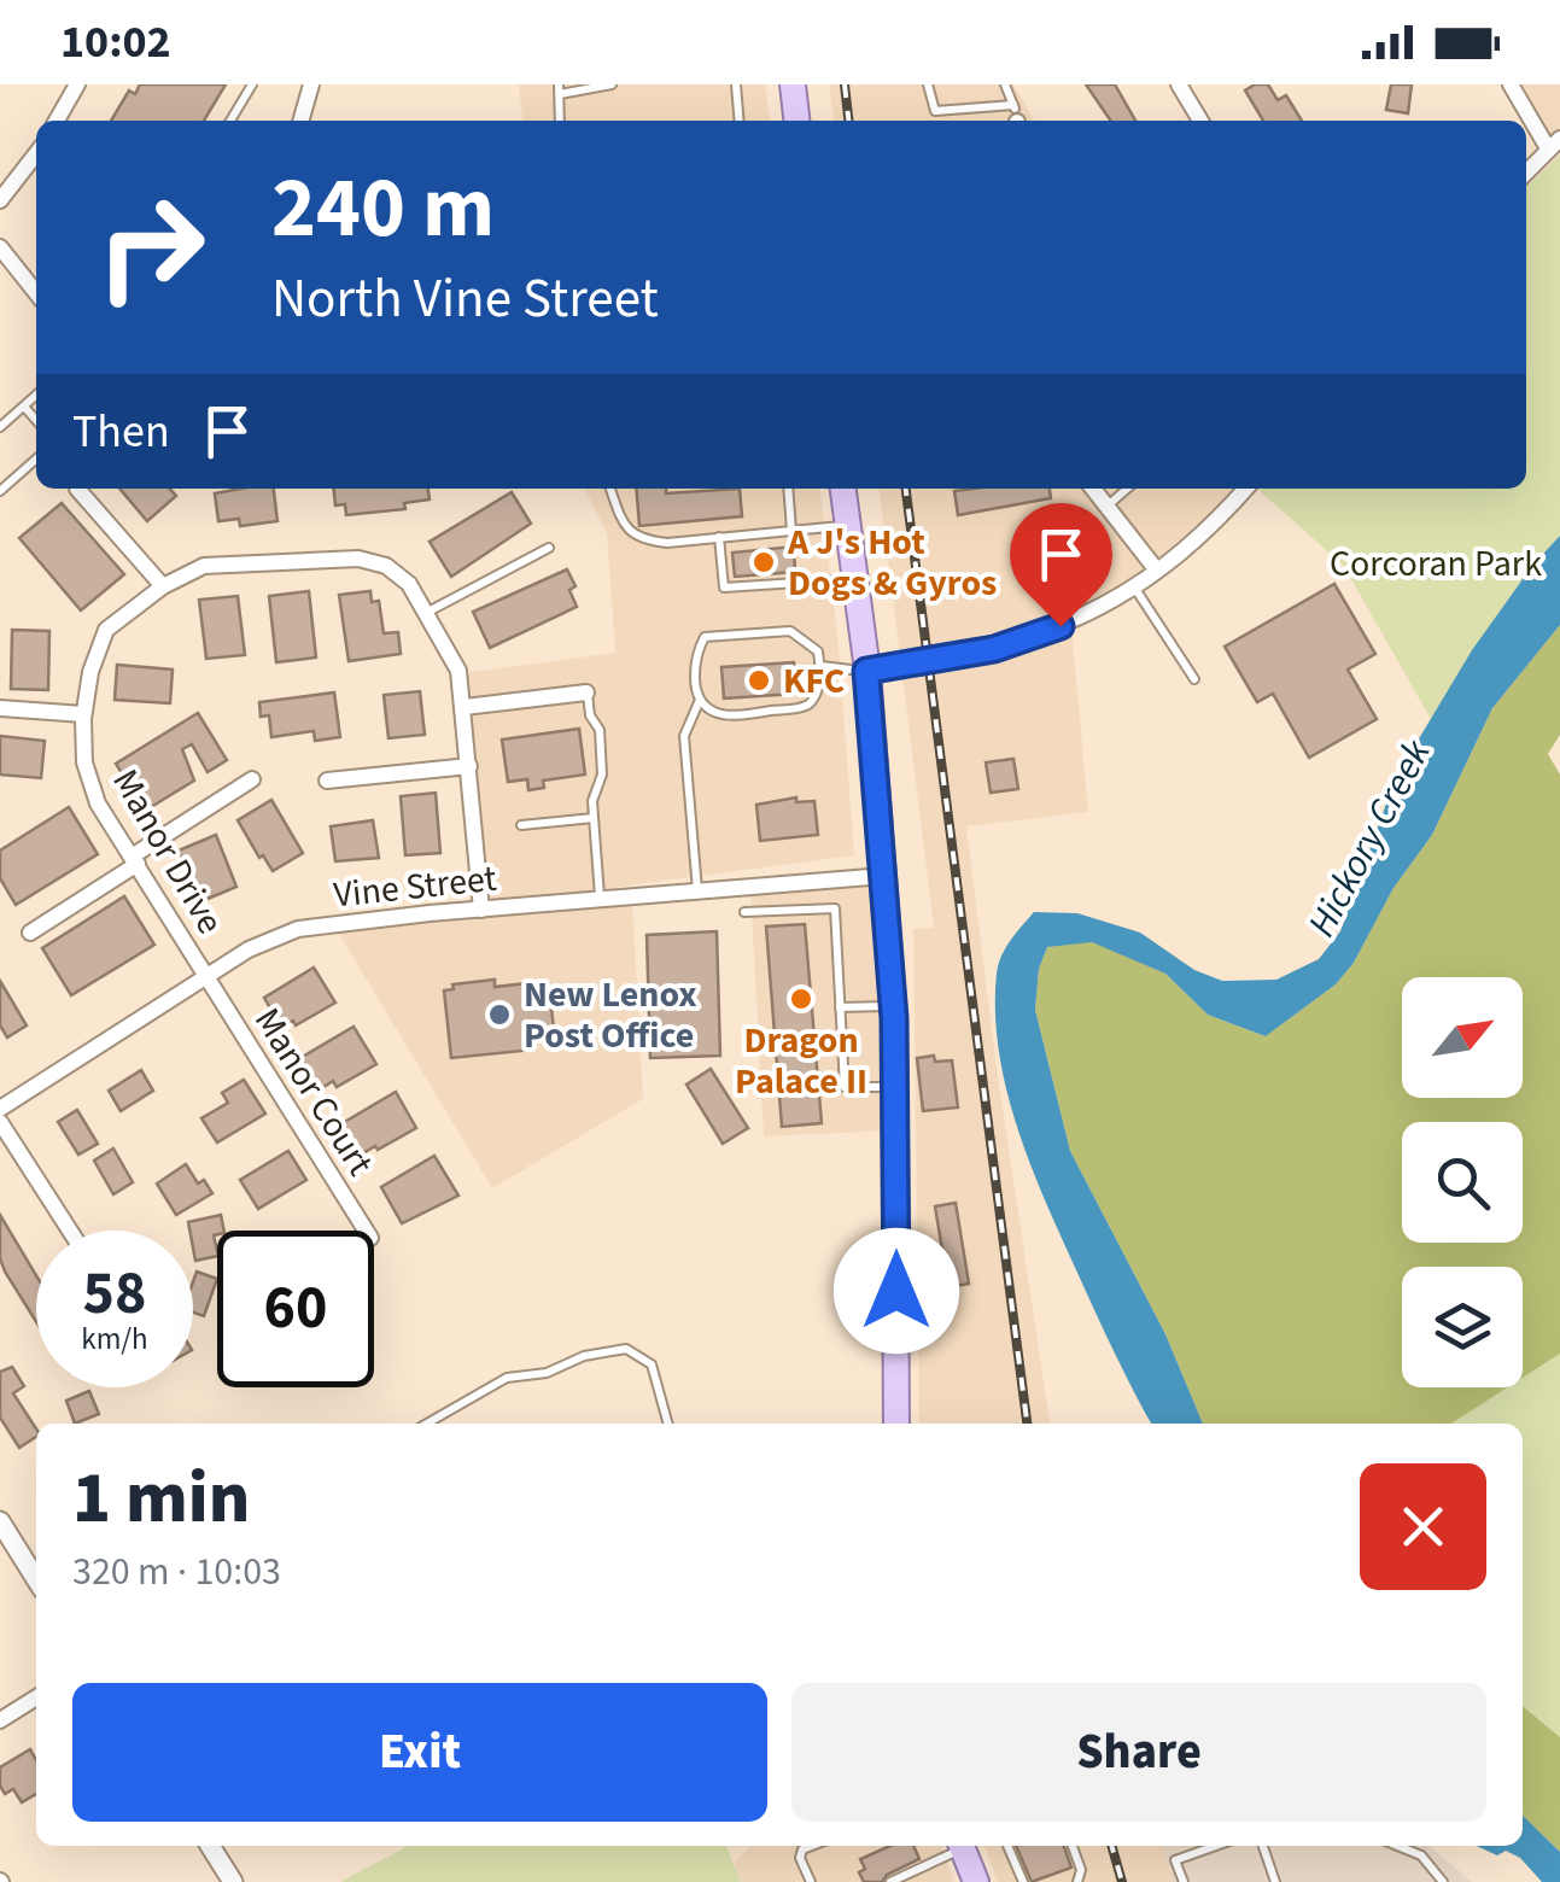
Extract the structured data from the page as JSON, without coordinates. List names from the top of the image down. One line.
{"streets":{"street":["Manor Drive","Vine Street","Manor Court"]},"crossings":[["Manor Drive","Vine Street"],["Manor Drive","Manor Court"],["Vine Street","Manor Court"]],"water":["Hickory Creek"],"parks":["Corcoran Park"],"places":["A J's Hot Dogs & Gyros","KFC","Dragon Palace II","New Lenox Post Office"],"north":"top right","page":{"status":"10:02","turn":["240 m","North Vine Street"],"then":"Then","speed":"58 km/h","limit":"60","heading":["1 min","320 m · 10:03"],"buttons":["Exit","Share"]}}
